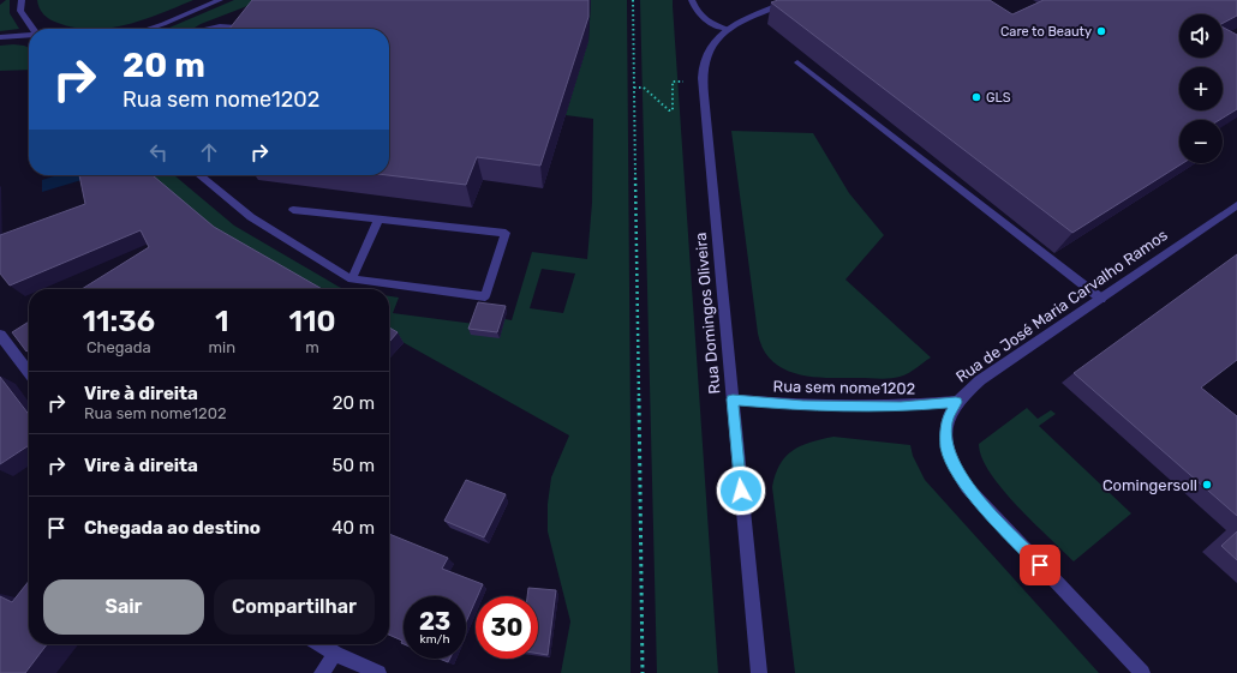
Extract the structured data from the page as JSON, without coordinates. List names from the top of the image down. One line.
{"streets":{"street":["Rua de José Maria Carvalho Ramos","Rua Domingos Oliveira","Rua sem nome1202"]},"crossings":[["Rua de José Maria Carvalho Ramos","Rua sem nome1202"],["Rua Domingos Oliveira","Rua sem nome1202"]],"places":["Care to Beauty","GLS","Comingersoll"],"page":{"map_buttons":["+","−"],"turn":["20 m","Rua sem nome1202"],"eta":["11:36","Chegada","1","min","110","m"],"list":[{"name":"Vire à direita","note":"Rua sem nome1202","value":"20 m"},{"name":"Vire à direita","value":"50 m"},{"name":"Chegada ao destino","value":"40 m"}],"buttons":["Sair","Compartilhar"],"speed":"23 km/h","limit":"30"}}
